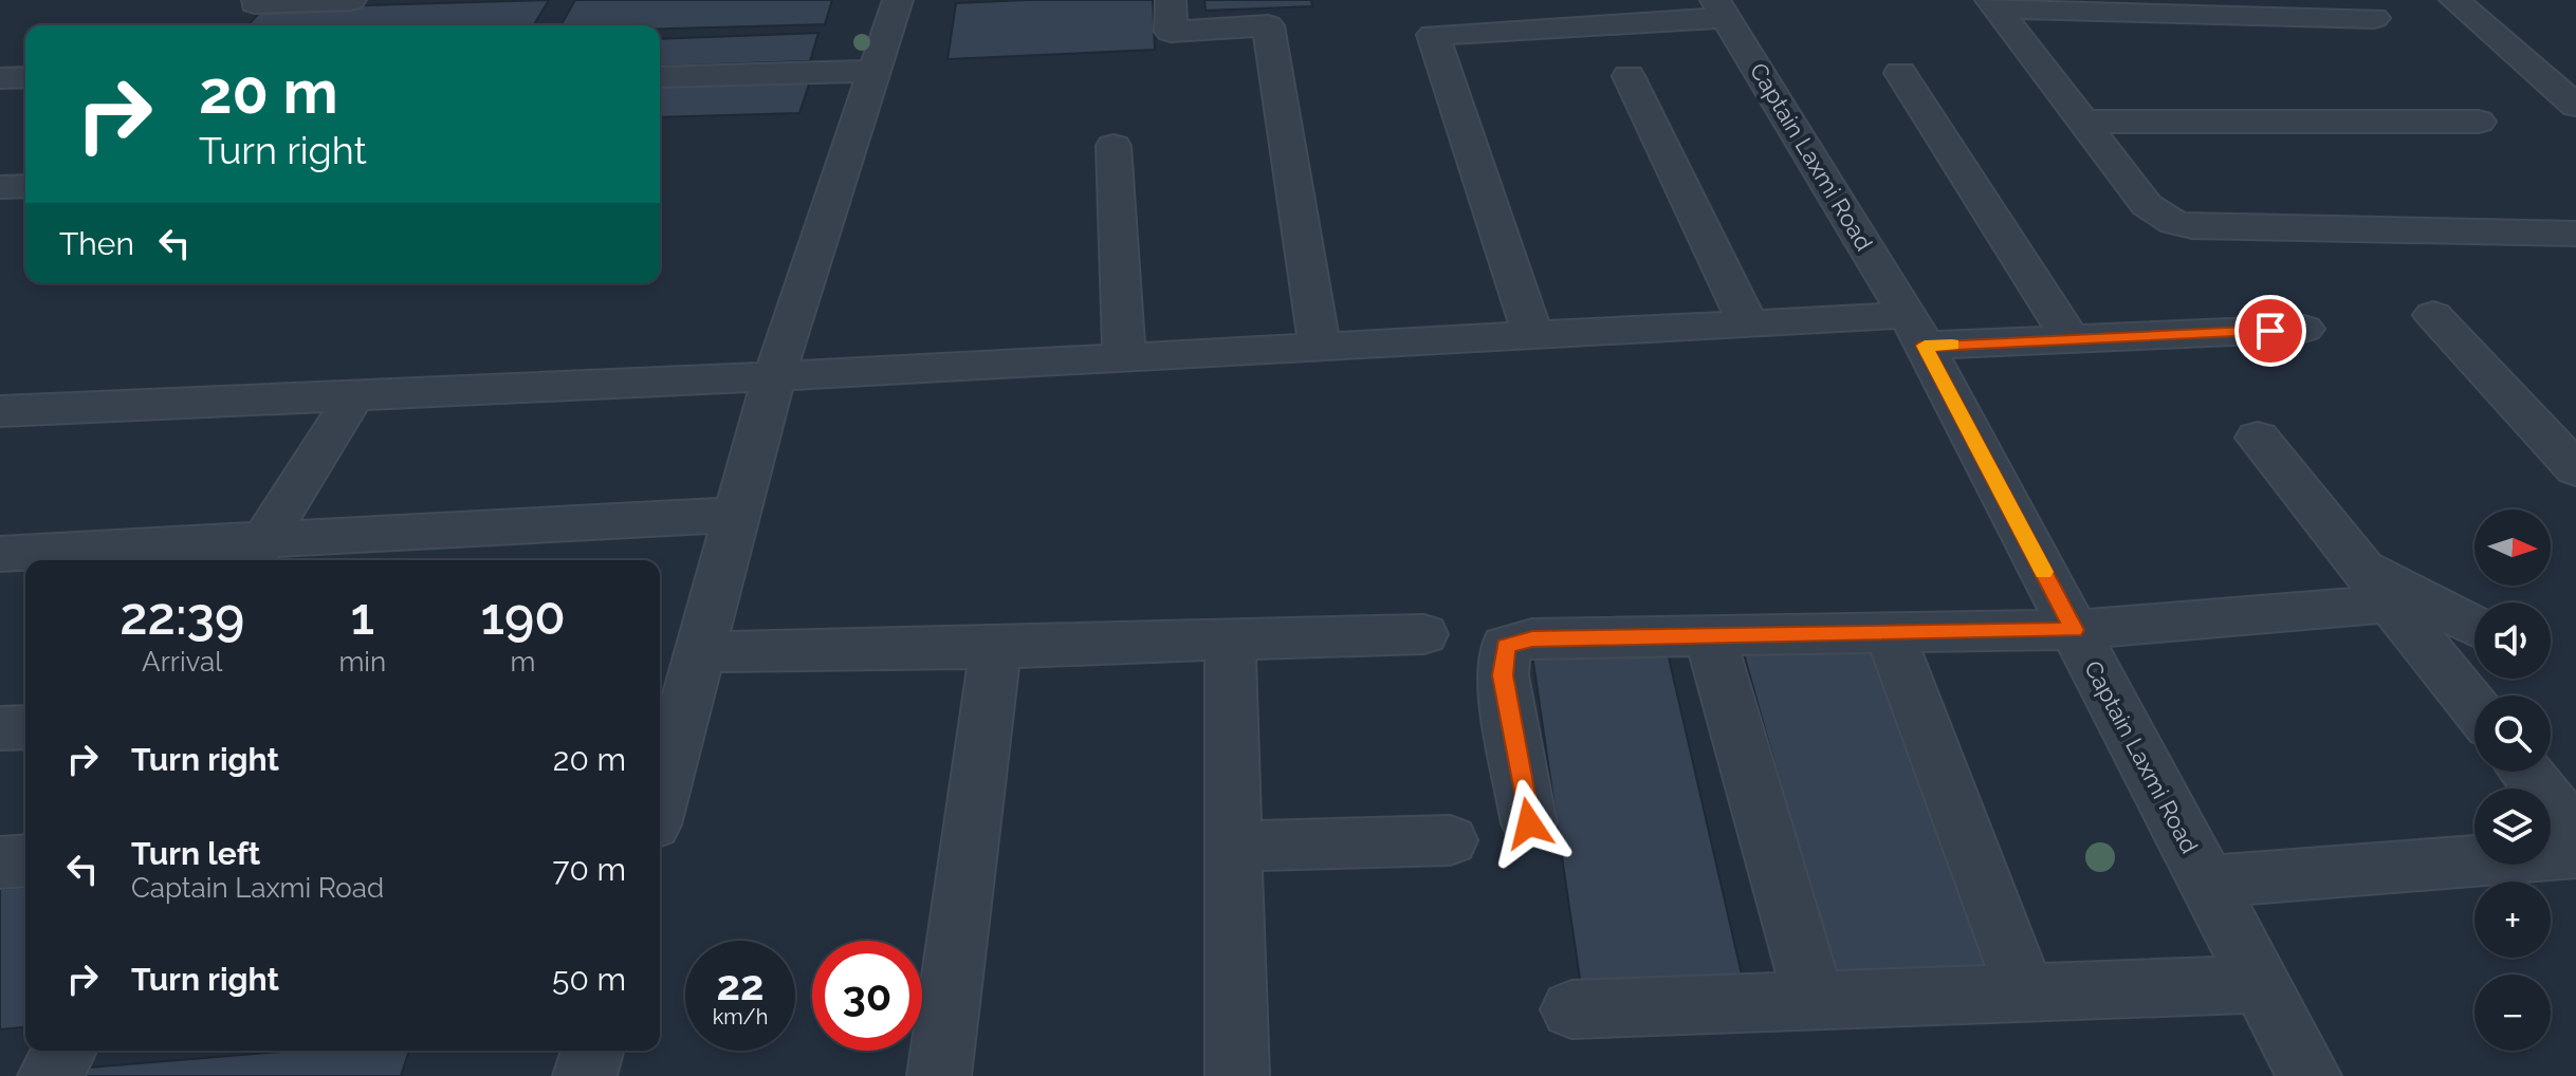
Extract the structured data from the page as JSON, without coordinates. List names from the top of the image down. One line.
{"streets":{"street":["Captain Laxmi Road"]},"north":"right","page":{"turn":["20 m","Turn right"],"then":"Then","map_buttons":["+","−"],"eta":["22:39","Arrival","1","min","190","m"],"list":[{"name":"Turn right","value":"20 m"},{"name":"Turn left","note":"Captain Laxmi Road","value":"70 m"},{"name":"Turn right","value":"50 m"}],"speed":"22 km/h","limit":"30"}}
